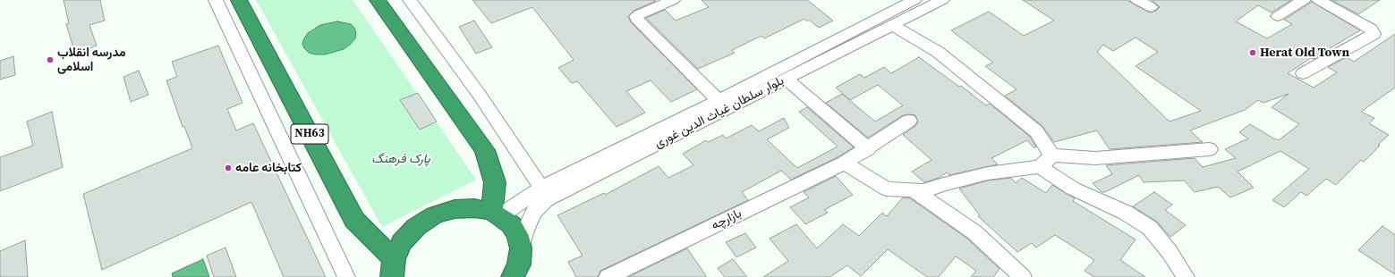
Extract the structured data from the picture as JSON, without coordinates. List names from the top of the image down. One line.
{"streets":{"highway":["NH63"],"street":["بلوار سلطان غیاث الدین غوری","بازارچه"]},"parks":["پارک فرهنگ"],"places":["Herat Old Town","مدرسه انقلاب اسلامی","کتابخانه عامه"]}
